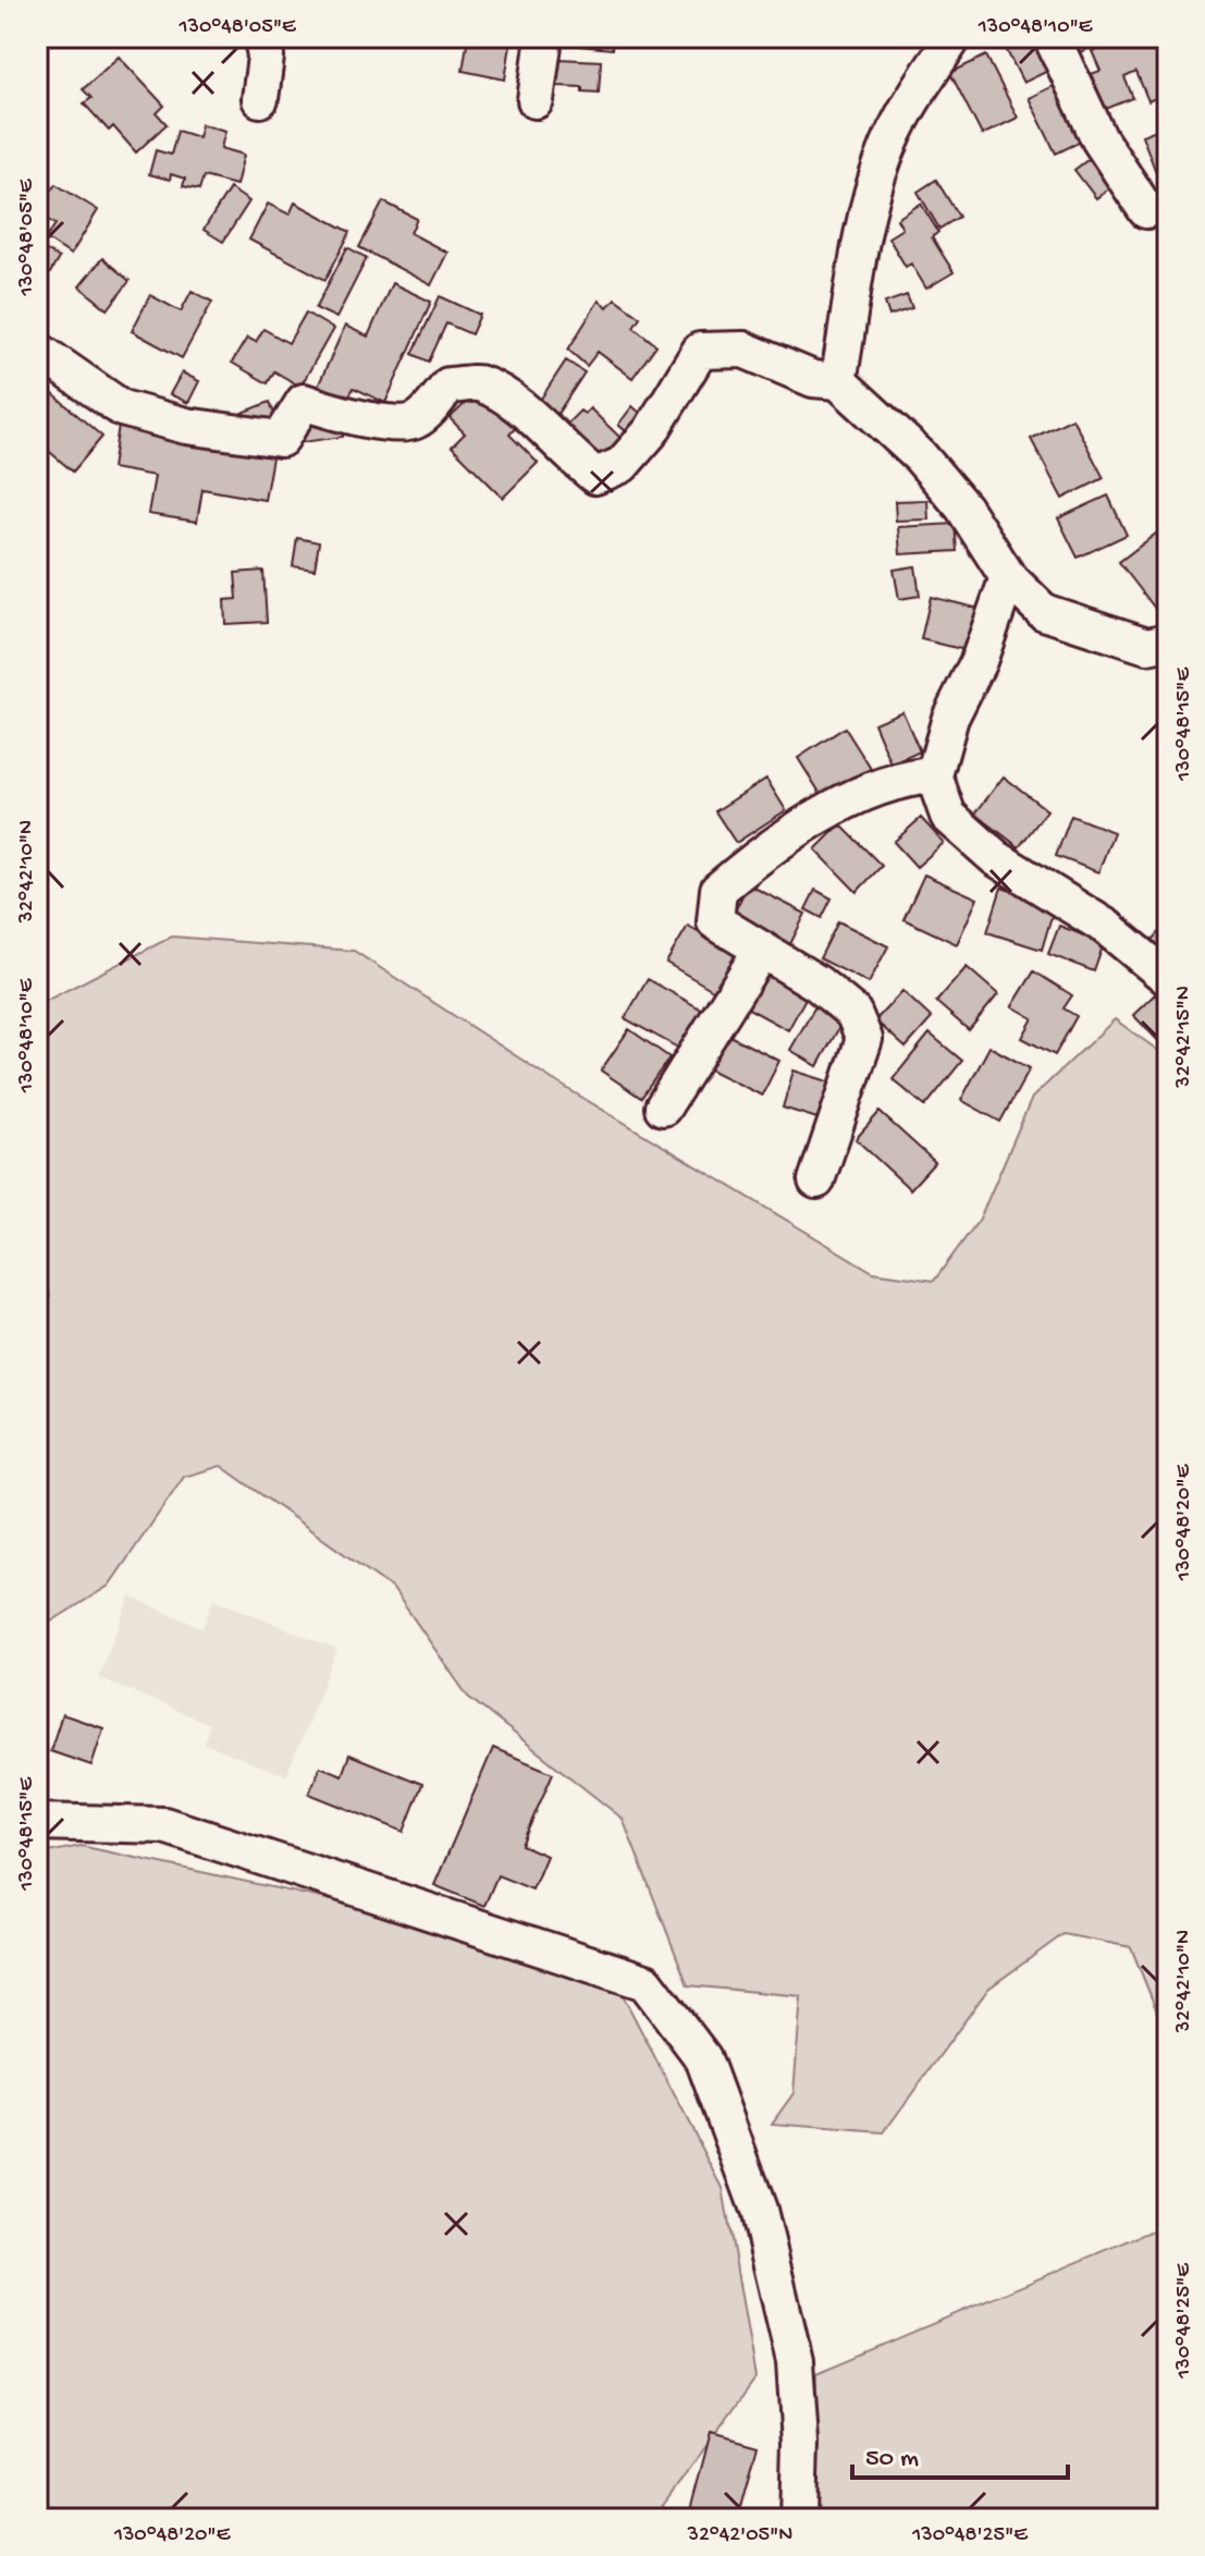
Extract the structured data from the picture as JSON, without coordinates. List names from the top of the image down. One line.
{"scale_bar":"50 m","coordinates":["130°48'05\"E","130°48'10\"E","130°48'15\"E","32°42'10\"N","32°42'15\"N","130°48'20\"E","130°48'25\"E","32°42'05\"N"]}
